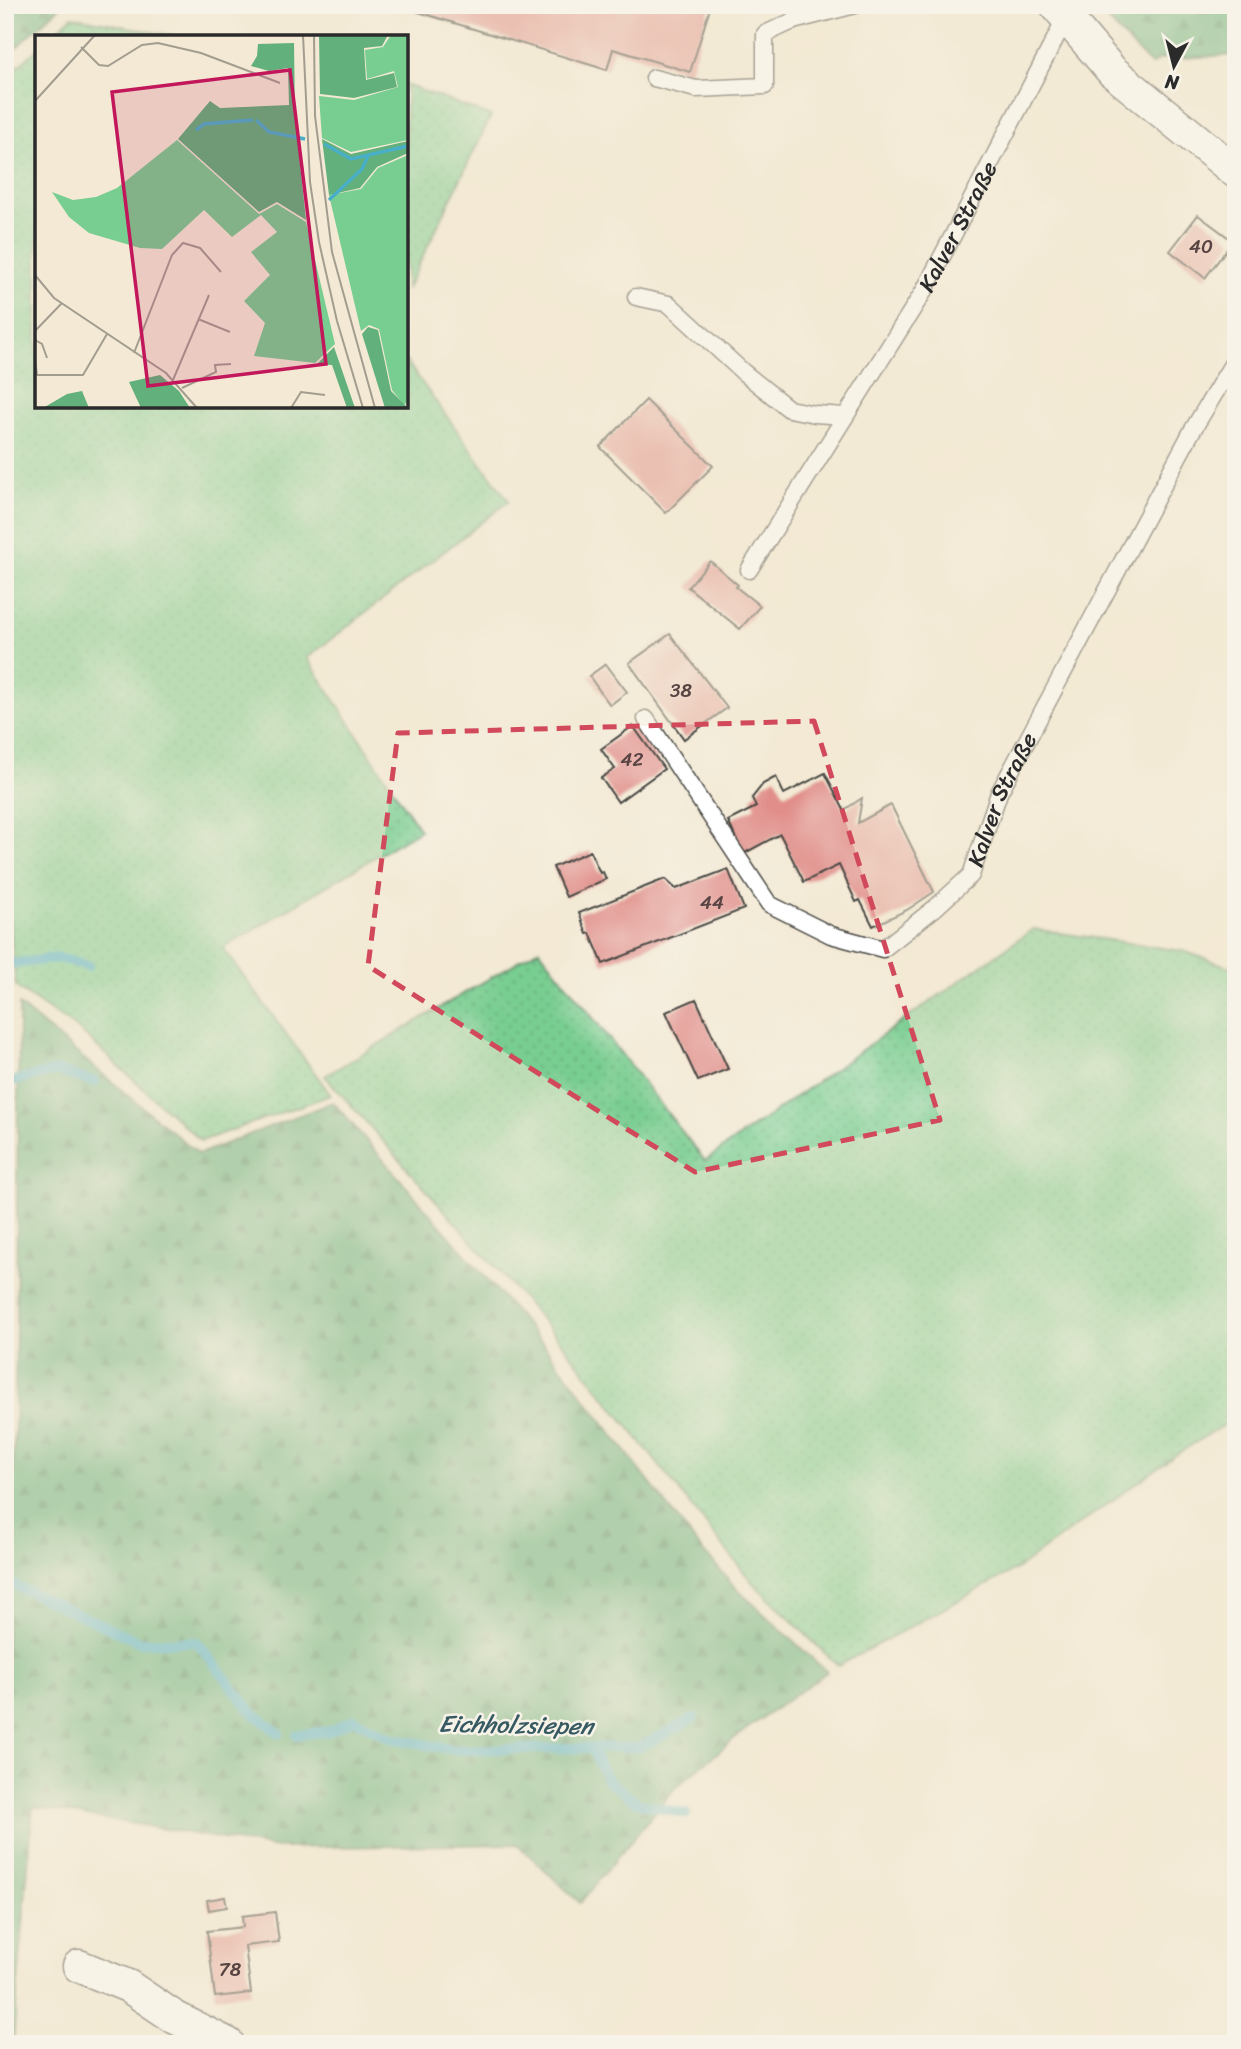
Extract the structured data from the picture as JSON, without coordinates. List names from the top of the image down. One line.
{"streets":{"street":["Kalver Straße"]},"water":["Eichholzsiepen"],"house_numbers":["40","38","42","44","78"],"north":"bottom"}
